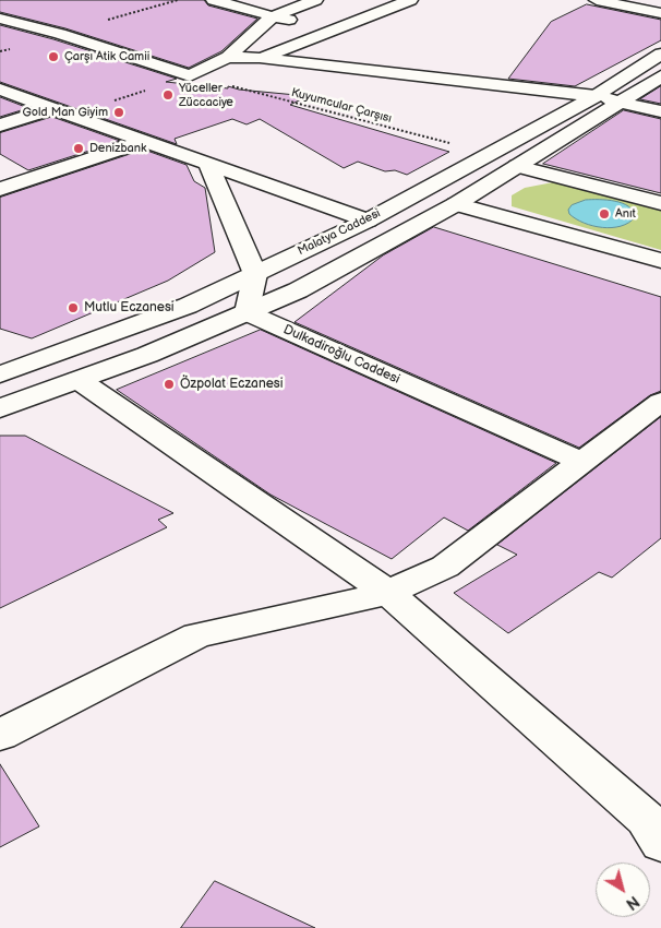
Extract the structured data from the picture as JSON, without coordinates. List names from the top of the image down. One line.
{"streets":{"street":["Malatya Caddesi","Dulkadiroğlu Caddesi"],"path":["Kuyumcular Çarşısı"]},"crossings":[["Kuyumcular Çarşısı","Malatya Caddesi"]],"places":["Çarşı Atik Camii","Yüceller Züccaciye","Gold Man Giyim","Denizbank","Anıt","Mutlu Eczanesi","Özpolat Eczanesi"],"north":"bottom right"}
